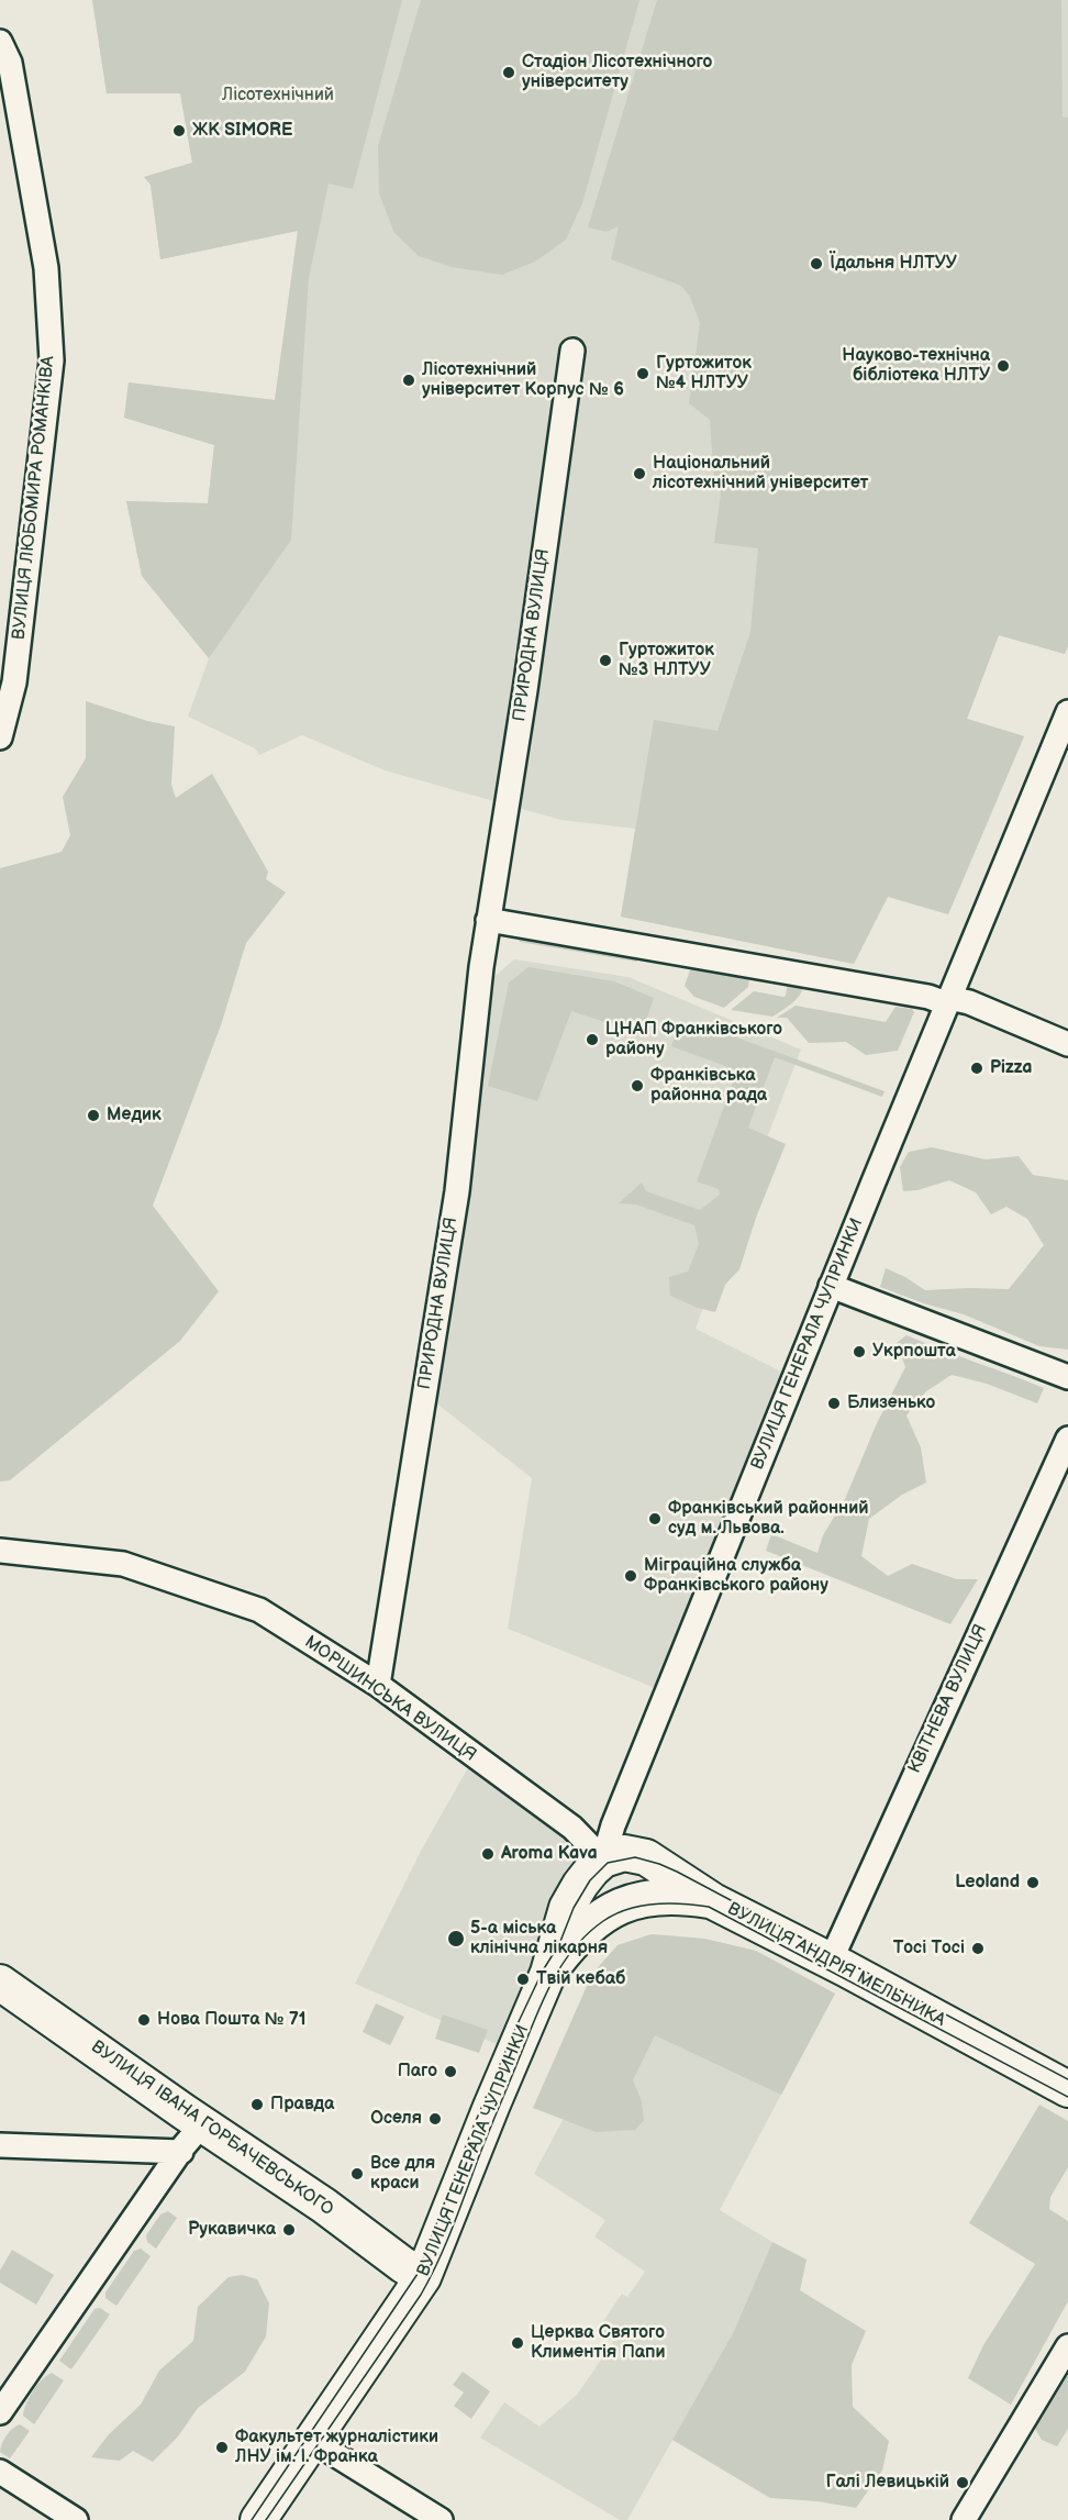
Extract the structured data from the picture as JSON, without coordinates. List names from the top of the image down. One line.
{"streets":{"street":["ВУЛИЦЯ ЛЮБОМИРА РОМАНКІВА","ПРИРОДНА ВУЛИЦЯ","ВУЛИЦЯ ГЕНЕРАЛА ЧУПРИНКИ","МОРШИНСЬКА ВУЛИЦЯ","КВІТНЕВА ВУЛИЦЯ","ВУЛИЦЯ АНДРІЯ МЕЛЬНИКА","ВУЛИЦЯ ІВАНА ГОРБАЧЕВСЬКОГО"]},"crossings":[["ПРИРОДНА ВУЛИЦЯ","МОРШИНСЬКА ВУЛИЦЯ"],["ВУЛИЦЯ ГЕНЕРАЛА ЧУПРИНКИ","МОРШИНСЬКА ВУЛИЦЯ"],["ВУЛИЦЯ ГЕНЕРАЛА ЧУПРИНКИ","ВУЛИЦЯ АНДРІЯ МЕЛЬНИКА"],["ВУЛИЦЯ ГЕНЕРАЛА ЧУПРИНКИ","ВУЛИЦЯ ІВАНА ГОРБАЧЕВСЬКОГО"],["МОРШИНСЬКА ВУЛИЦЯ","ВУЛИЦЯ АНДРІЯ МЕЛЬНИКА"],["КВІТНЕВА ВУЛИЦЯ","ВУЛИЦЯ АНДРІЯ МЕЛЬНИКА"]],"parks":["Лісотехнічний"],"places":["Стадіон Лісотехнічного університету","ЖК SIMORE","Їдальня НЛТУУ","Науково-технічна бібліотека НЛТУ","Гуртожиток №4 НЛТУУ","Лісотехнічний університет Корпус № 6","Національний лісотехнічний університет","Гуртожиток №3 НЛТУУ","ЦНАП Франківського району","Pizza","Франківська районна рада","Медик","Укрпошта","Близенько","Франківський районний суд м. Львова.","Міграційна служба Франківського району","Aroma Kava","Leoland","5-а міська клінічна лікарня","Тосі Тосі","Твій кебаб","Нова Пошта № 71","Паго","Правда","Оселя","Все для краси","Рукавичка","Церква Святого Климентія Папи","Факультет журналістики ЛНУ ім. І. Франка","Галі Левицькій"]}
